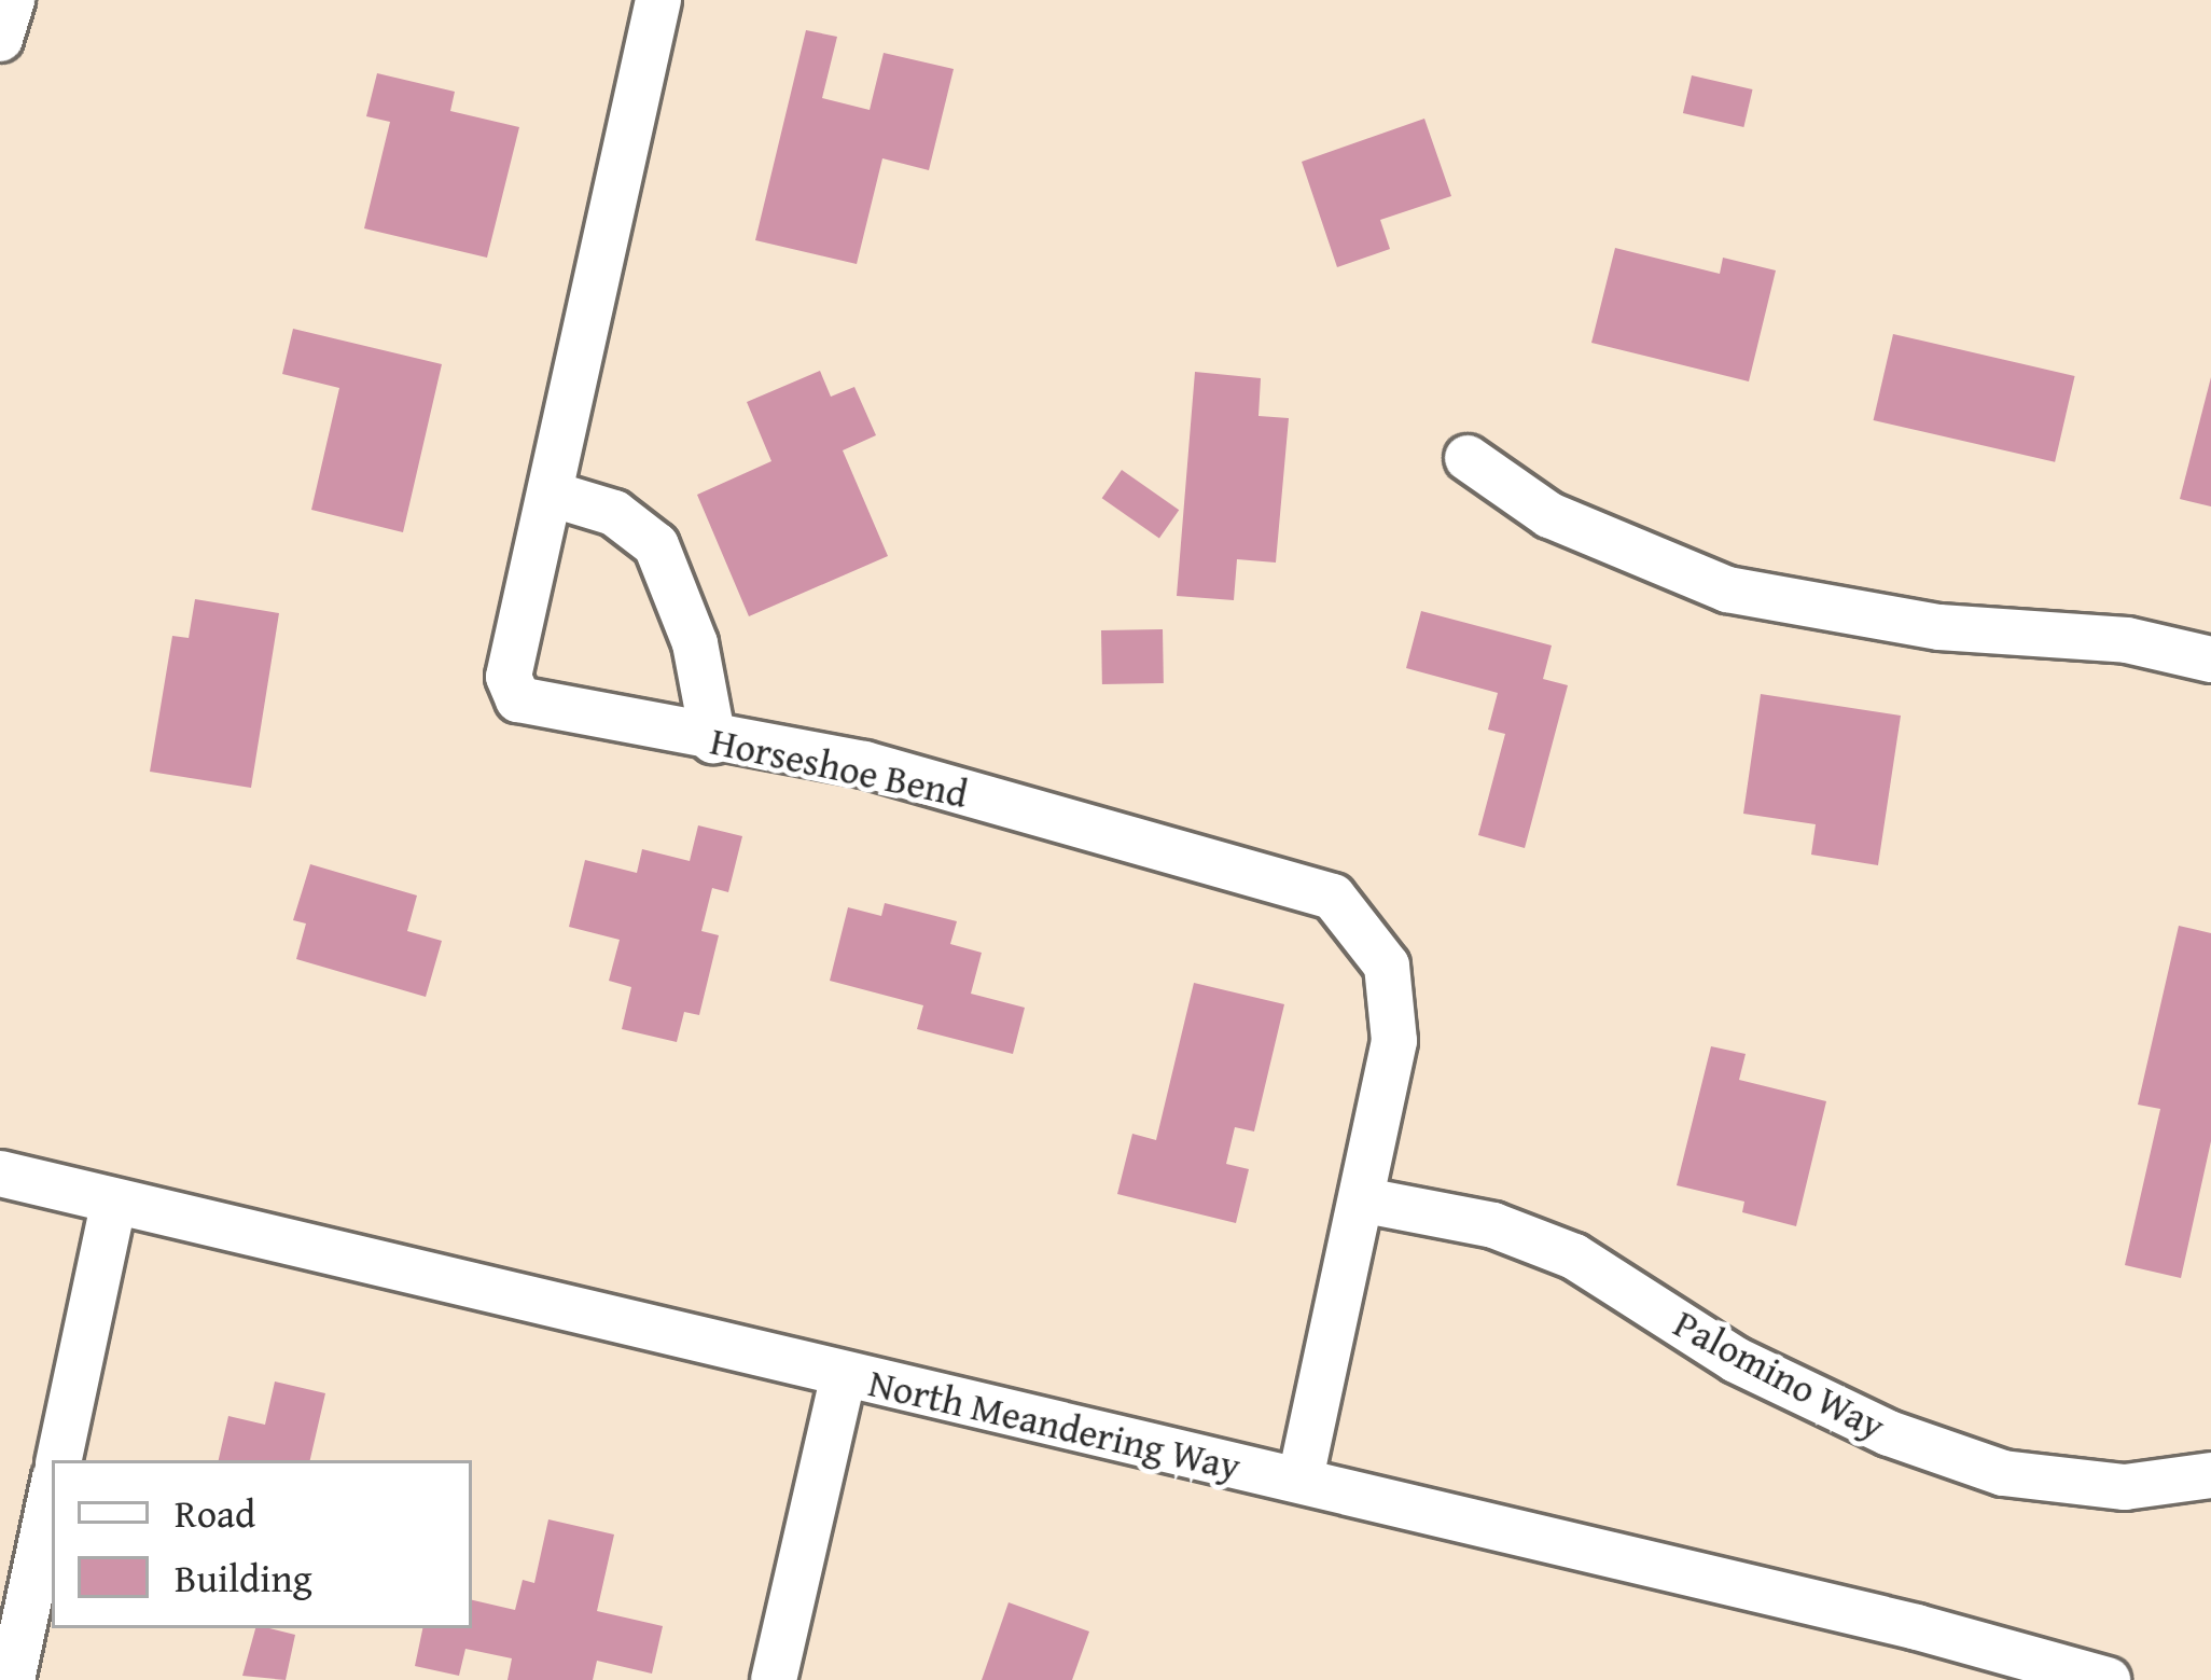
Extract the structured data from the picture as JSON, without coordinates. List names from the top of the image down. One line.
{"streets":{"street":["Horseshoe Bend","Palomino Way","North Meandering Way"]},"crossings":[["Horseshoe Bend","Palomino Way"],["Horseshoe Bend","North Meandering Way"]],"legend":["Road","Building"]}
